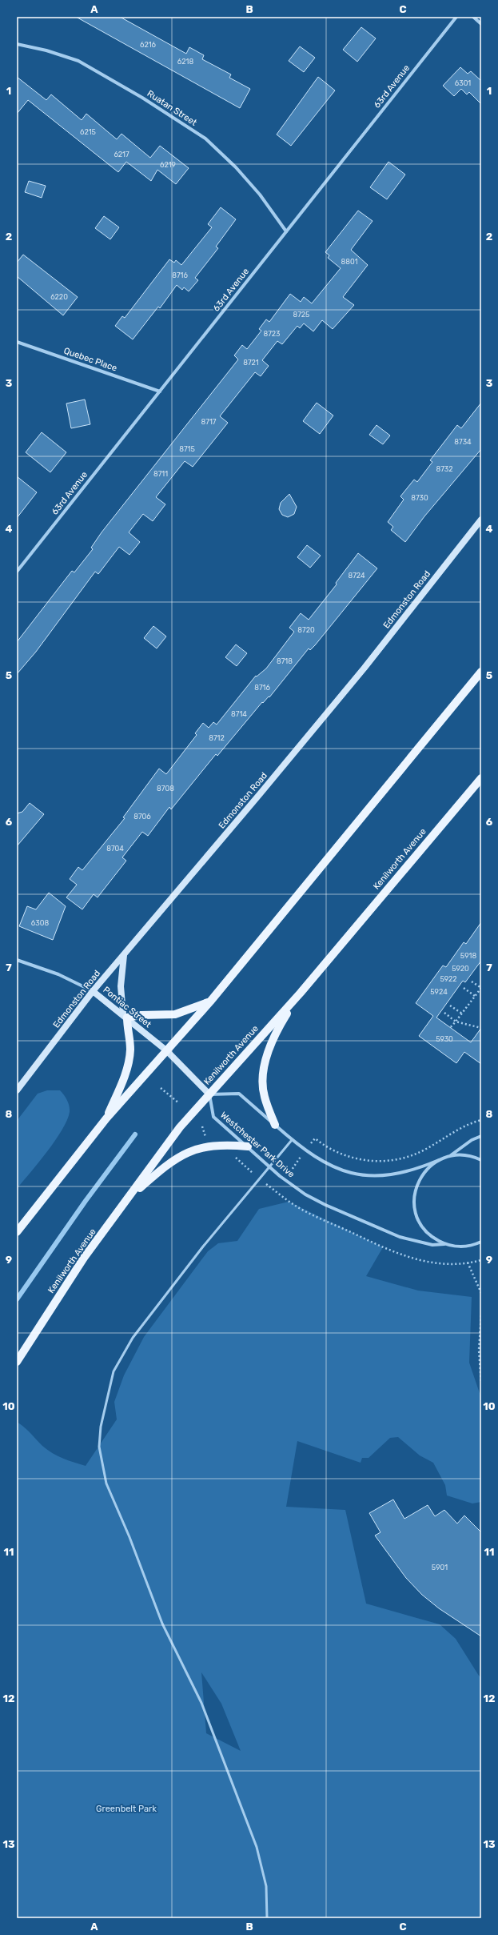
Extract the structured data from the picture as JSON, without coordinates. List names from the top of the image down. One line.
{"streets":{"main road":["Kenilworth Avenue"],"street":["63rd Avenue","Ruatan Street","Quebec Place","Edmonston Road","Pontiac Street","Westchester Park Drive"]},"crossings":[["63rd Avenue","Ruatan Street"],["63rd Avenue","Quebec Place"],["Edmonston Road","Pontiac Street"],["Kenilworth Avenue","Pontiac Street"],["Kenilworth Avenue","Westchester Park Drive"],["Pontiac Street","Westchester Park Drive"]],"parks":["Greenbelt Park"],"house_numbers":["6216","6218","6301","6215","6217","6219","8801","8716","6220","8725","8723","8721","8717","8734","8715","8732","8711","8730","8724","8720","8718","8716","8714","8712","8708","8706","8704","6308","5918","5920","5922","5924","5930","5901"],"grid":{"columns":["A","B","C"],"rows":["1","2","3","4","5","6","7","8","9","10","11","12","13"]}}
